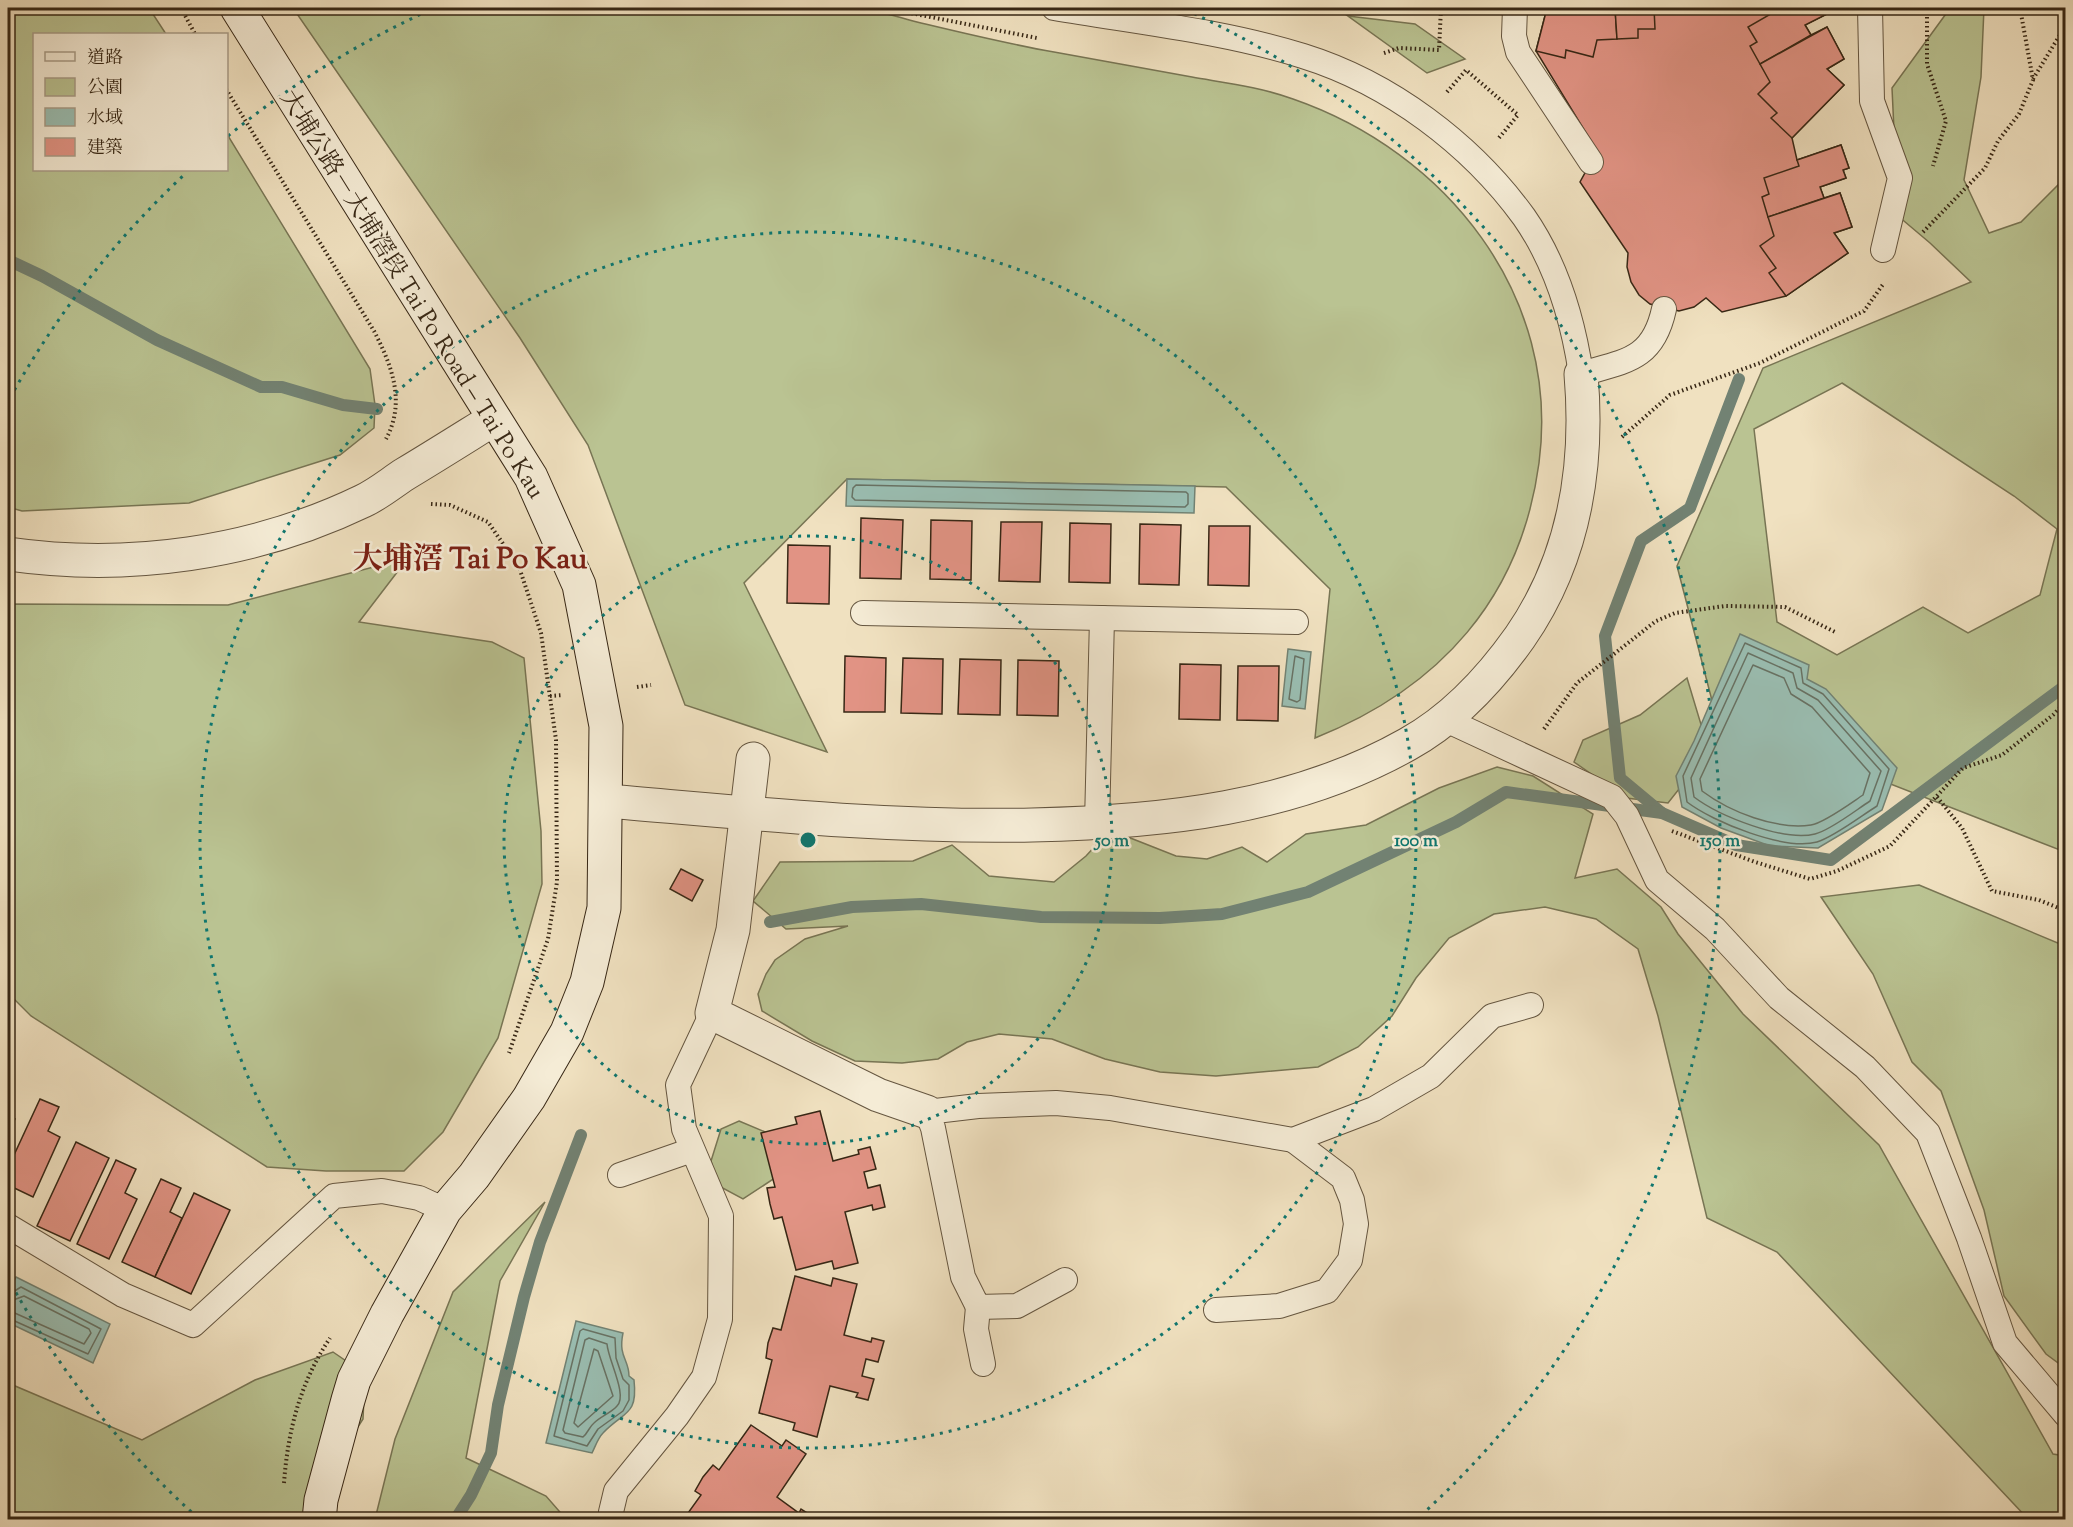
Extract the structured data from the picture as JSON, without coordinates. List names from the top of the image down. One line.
{"streets":{"street":["大埔公路－大埔滘段 Tai Po Road – Tai Po Kau"]},"districts":["大埔滘 Tai Po Kau"],"legend":["道路","公園","水域","建築"],"rings":["50 m","100 m","150 m"]}
